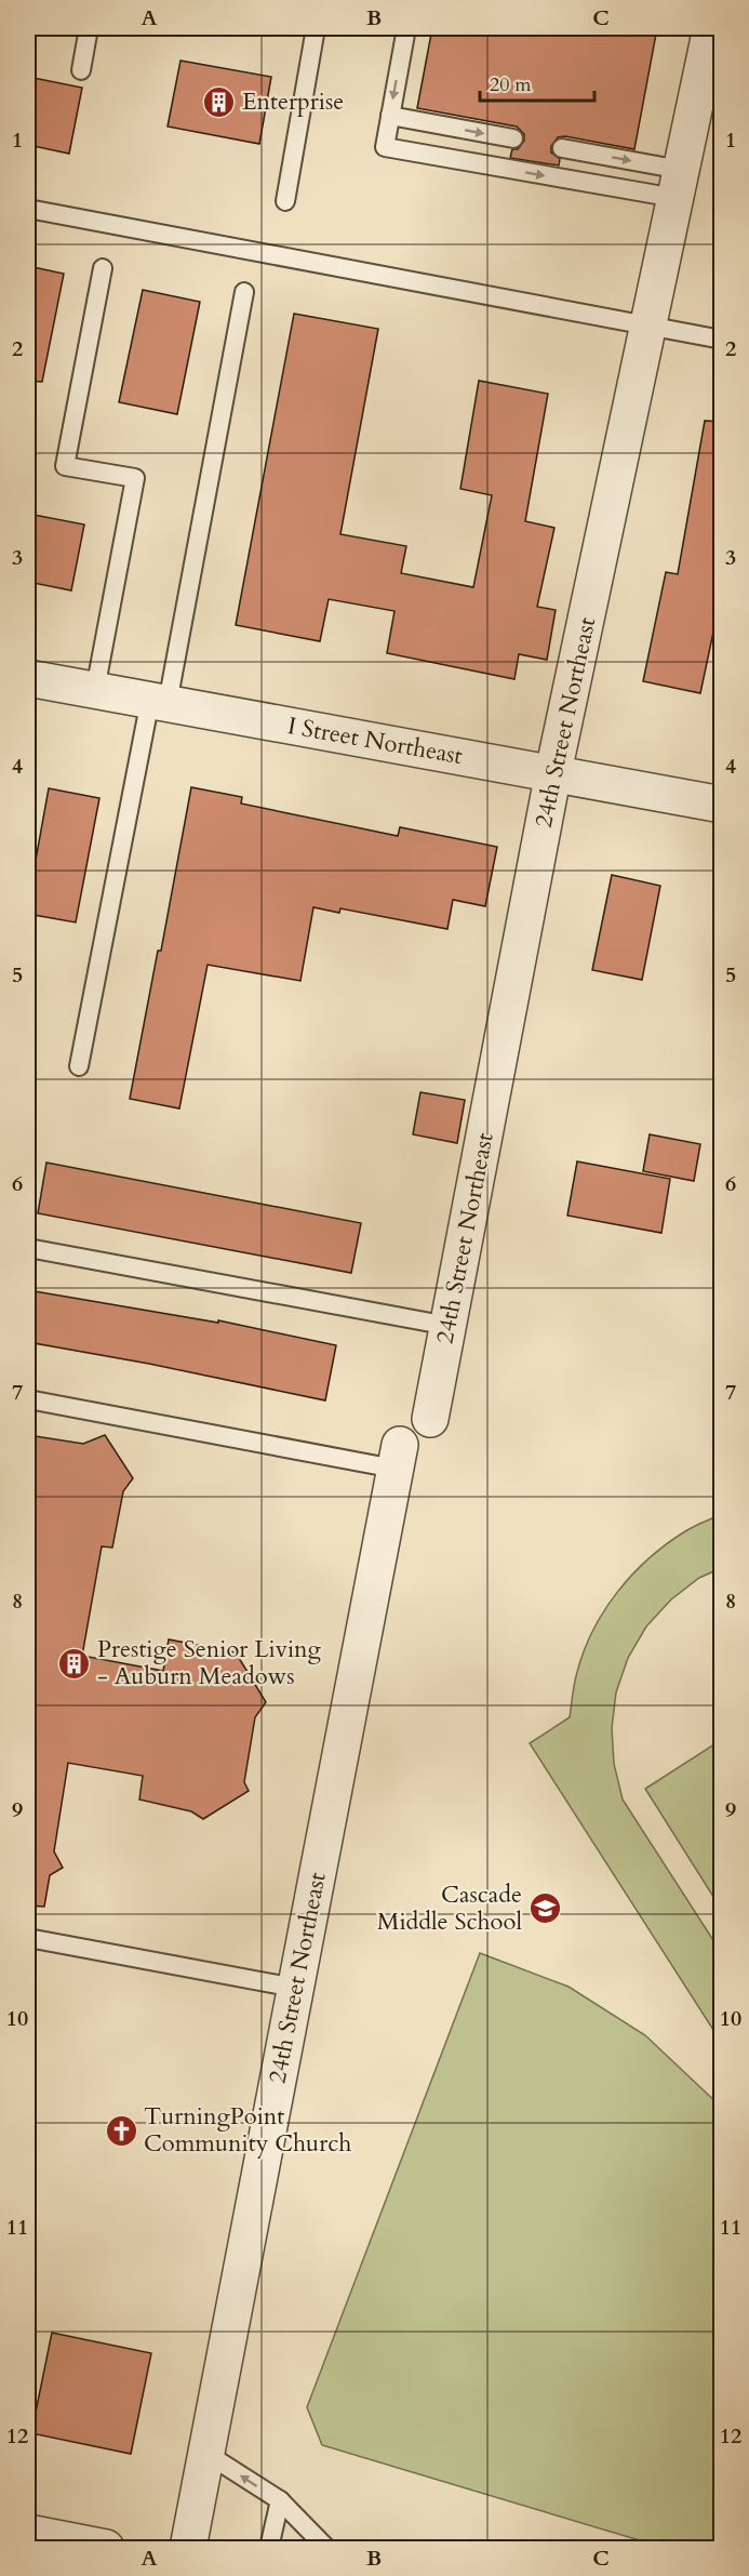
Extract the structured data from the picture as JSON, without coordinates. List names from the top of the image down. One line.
{"streets":{"street":["24th Street Northeast","I Street Northeast"]},"crossings":[["24th Street Northeast","I Street Northeast"]],"places":{"building":["Enterprise","Prestige Senior Living - Auburn Meadows"],"school or university":["Cascade Middle School"],"church":["TurningPoint Community Church"]},"scale_bar":"20 m","grid":{"columns":["A","B","C"],"rows":["1","2","3","4","5","6","7","8","9","10","11","12"]}}
